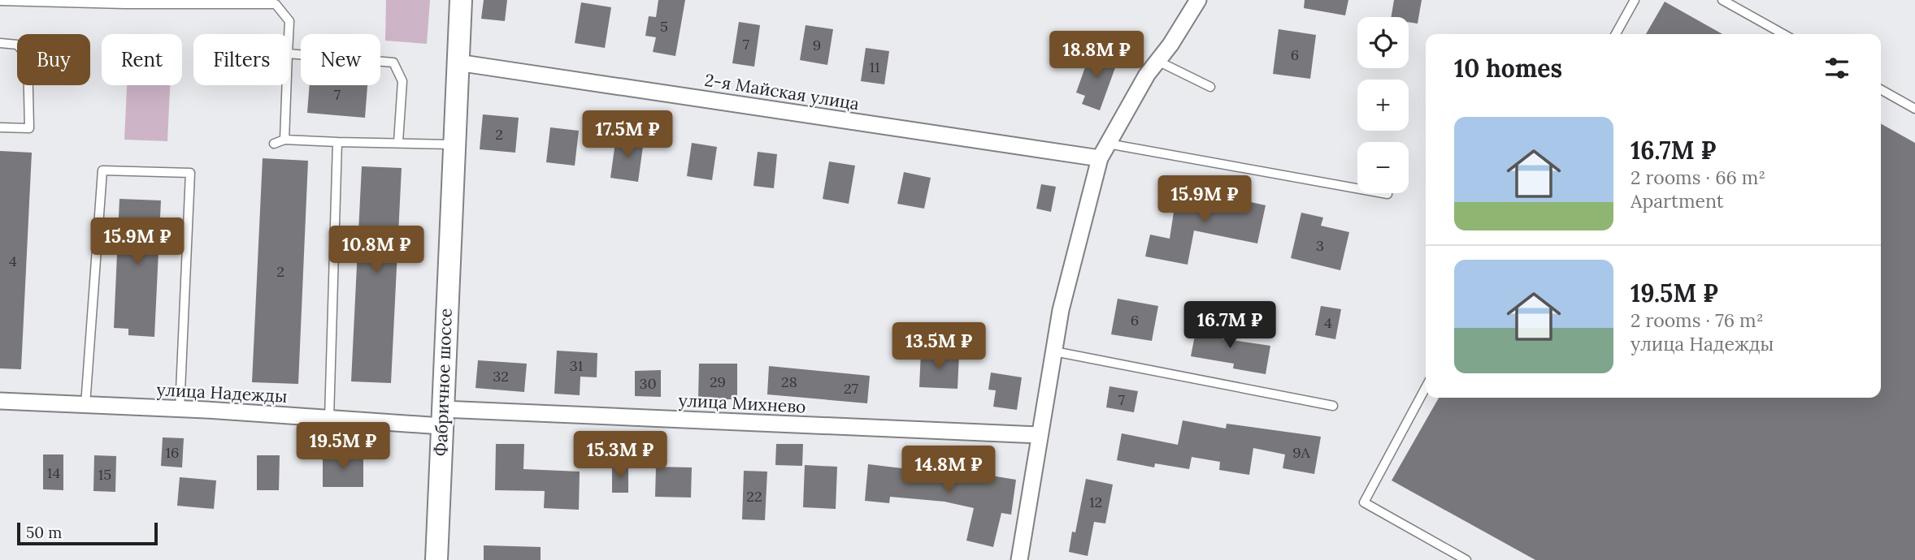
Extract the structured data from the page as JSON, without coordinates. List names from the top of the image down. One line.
{"streets":{"main road":["Фабричное шоссе"],"street":["2-я Майская улица","улица Надежды","улица Михнево"]},"crossings":[["2-я Майская улица","Фабричное шоссе"],["Фабричное шоссе","улица Надежды"],["Фабричное шоссе","улица Михнево"],["улица Надежды","улица Михнево"]],"house_numbers":["5","7","9","6","11","7","2","3","4","2","6","4","31","32","29","28","30","27","7","16","9А","14","15","22","12"],"scale_bar":"50 m","page":{"map_buttons":["+","−"],"price":["18.8M ₽","17.5M ₽","15.9M ₽","15.9M ₽","10.8M ₽","16.7M ₽","13.5M ₽","19.5M ₽","15.3M ₽","14.8M ₽"],"chip":["Buy","Rent","Filters","New"],"heading":"10 homes","list":[{"name":"16.7M ₽","note":"2 rooms · 66 m² · Apartment"},{"name":"19.5M ₽","note":"2 rooms · 76 m² · улица Надежды"}],"scale":"50 m"}}
